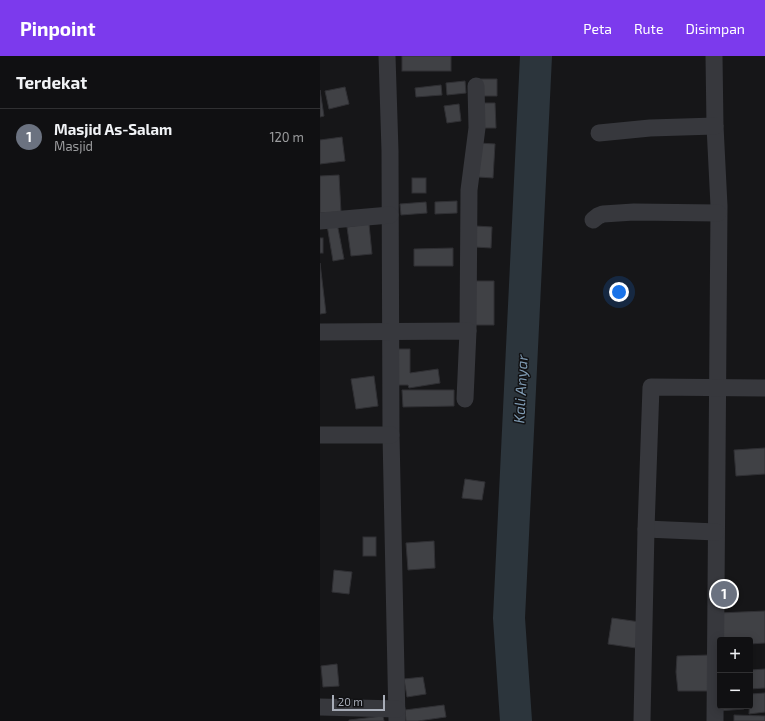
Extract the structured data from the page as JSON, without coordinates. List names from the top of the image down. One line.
{"water":["Kali Anyar"],"scale_bar":"20 m","page":{"header":"Pinpoint","nav":["Peta","Rute","Disimpan"],"heading":"Terdekat","list":[{"mark":"1","name":"Masjid As-Salam","note":"Masjid","value":"120 m"}],"pins":"1","map_buttons":["+","−"],"scale":"20 m"}}
